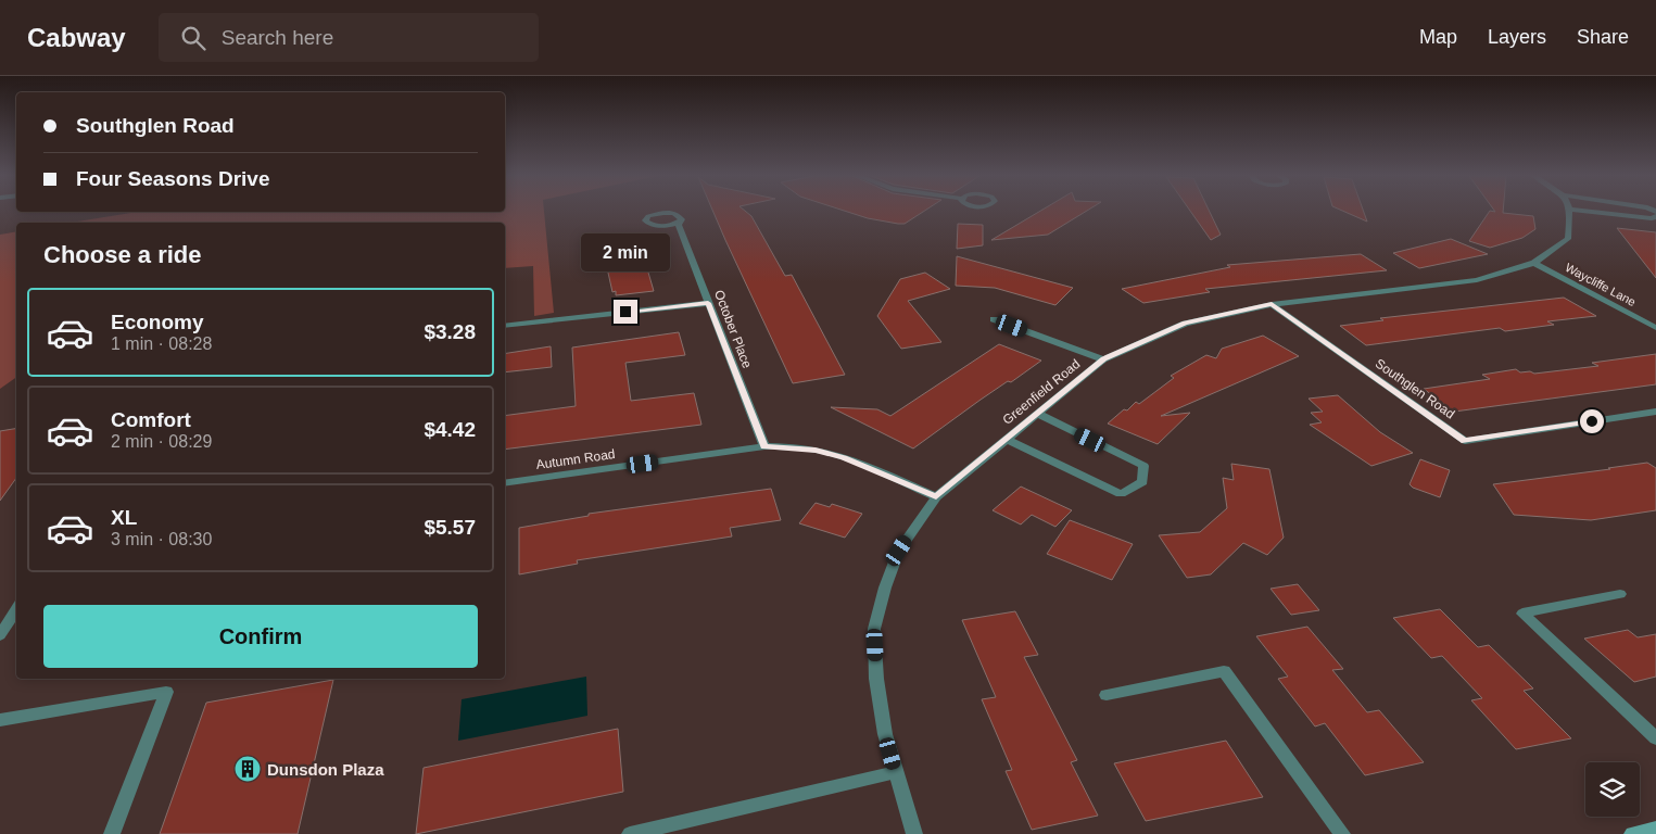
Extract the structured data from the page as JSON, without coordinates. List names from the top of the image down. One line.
{"streets":{"street":["Waycliffe Lane","October Place","Southglen Road","Greenfield Road","Autumn Road"]},"crossings":[["Waycliffe Lane","Greenfield Road"],["October Place","Autumn Road"],["Southglen Road","Greenfield Road"],["Greenfield Road","Autumn Road"]],"places":{"building":["Dunsdon Plaza"]},"page":{"header":"Cabway","search":"Search here","nav":["Map","Layers","Share"],"banner":["Southglen Road","Four Seasons Drive"],"heading":"Choose a ride","bubble":"2 min","list":[{"name":"Economy","note":"1 min · 08:28","value":"$3.28"},{"name":"Comfort","note":"2 min · 08:29","value":"$4.42"},{"name":"XL","note":"3 min · 08:30","value":"$5.57"}],"buttons":"Confirm"}}
